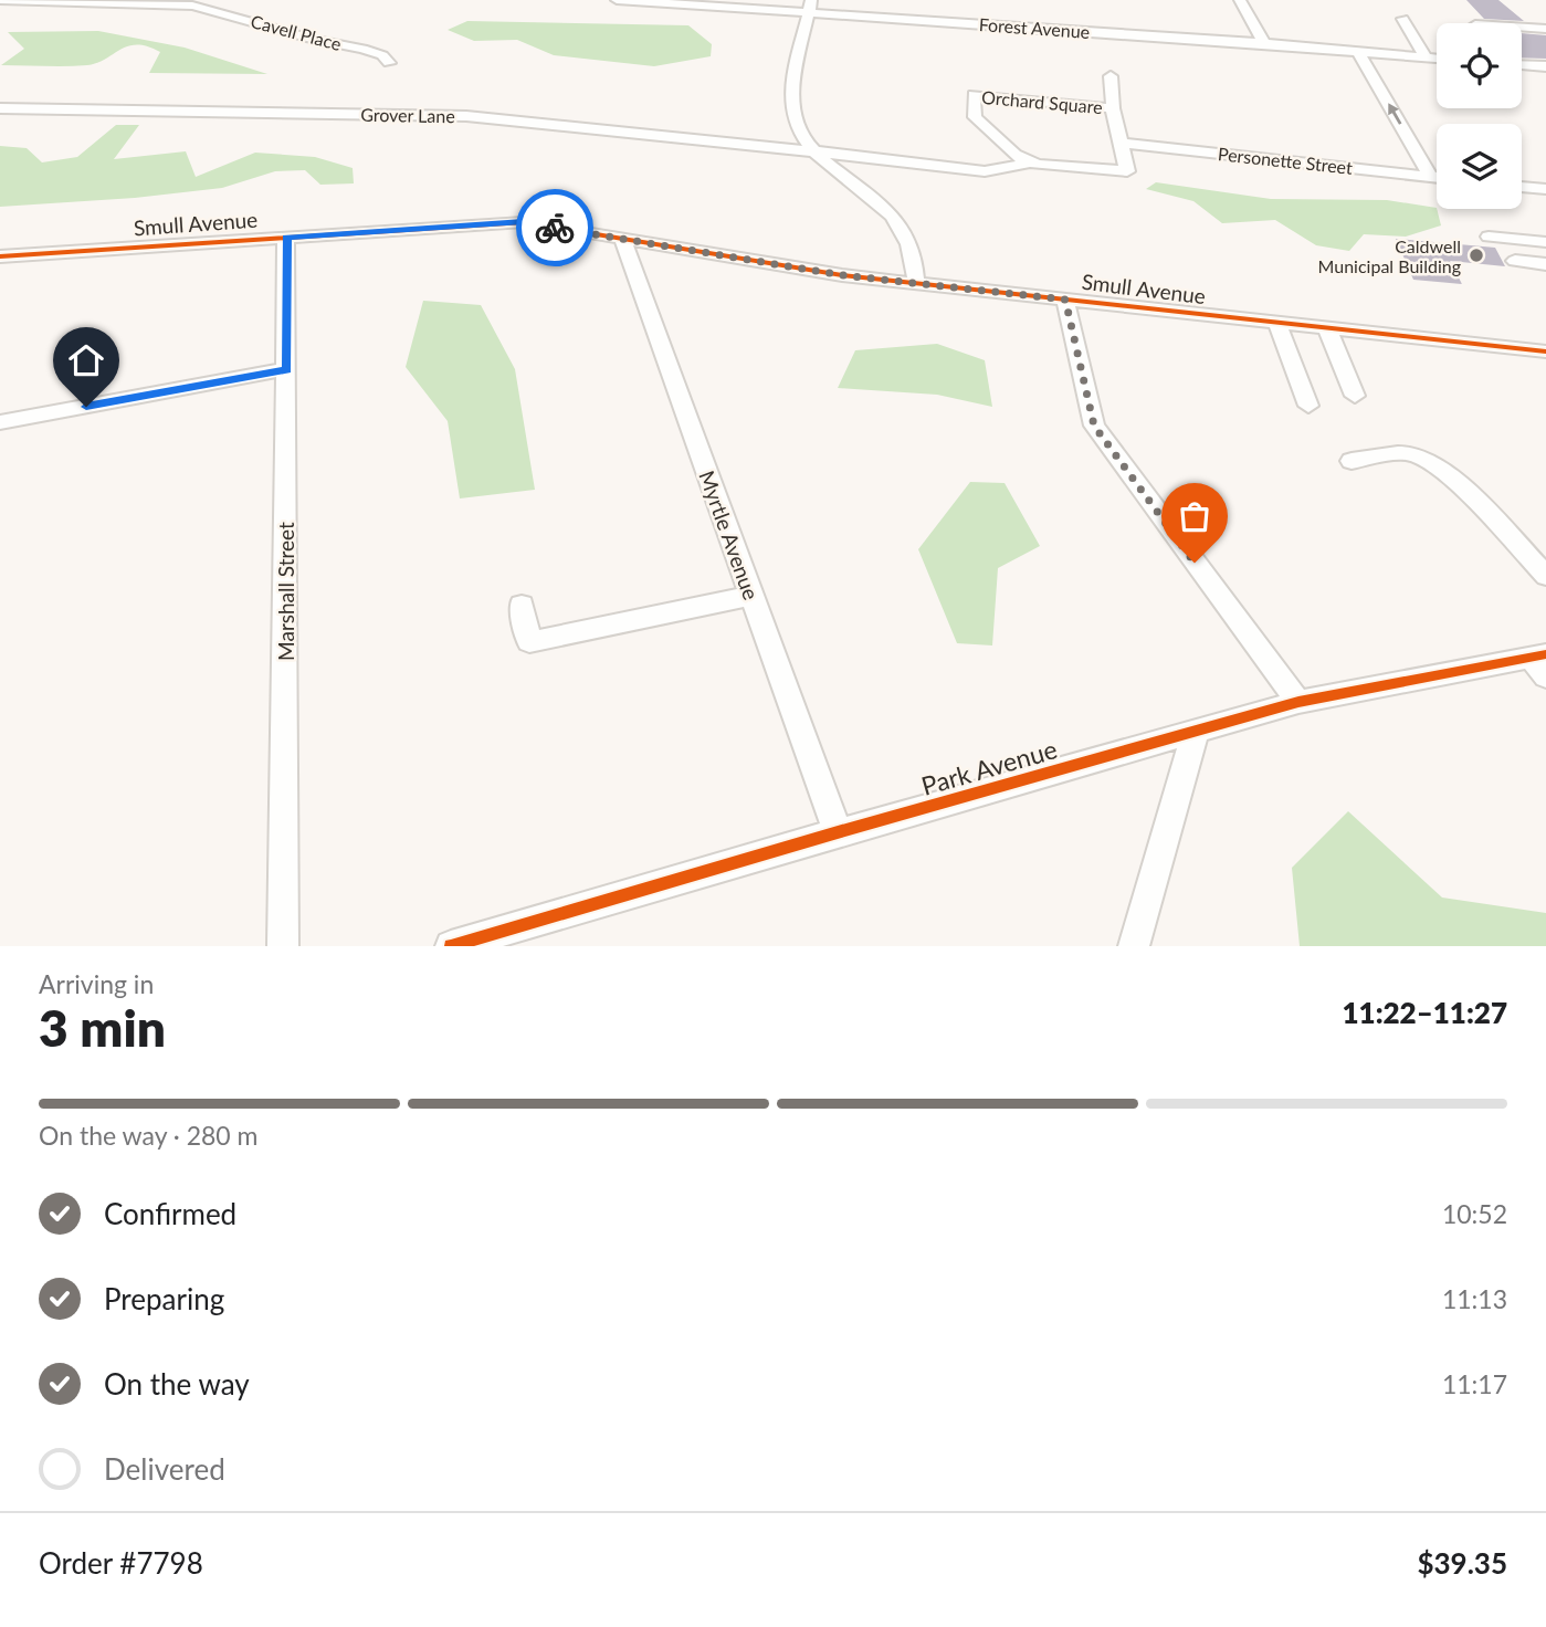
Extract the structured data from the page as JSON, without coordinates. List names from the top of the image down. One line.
{"streets":{"street":["Forest Avenue","Cavell Place","Orchard Square","Grover Lane","Personette Street","Smull Avenue","Myrtle Avenue","Marshall Street","Park Avenue"]},"crossings":[["Orchard Square","Grover Lane"],["Orchard Square","Personette Street"],["Smull Avenue","Myrtle Avenue"],["Smull Avenue","Marshall Street"],["Myrtle Avenue","Park Avenue"]],"places":["Caldwell Municipal Building"],"page":{"heading":["3 min","Arriving in","11:22–11:27"],"panel":["Order #7798","$39.35"],"bar":"On the way · 280 m","list":[["Confirmed","10:52"],["Preparing","11:13"],["On the way","11:17"],"Delivered"]}}
